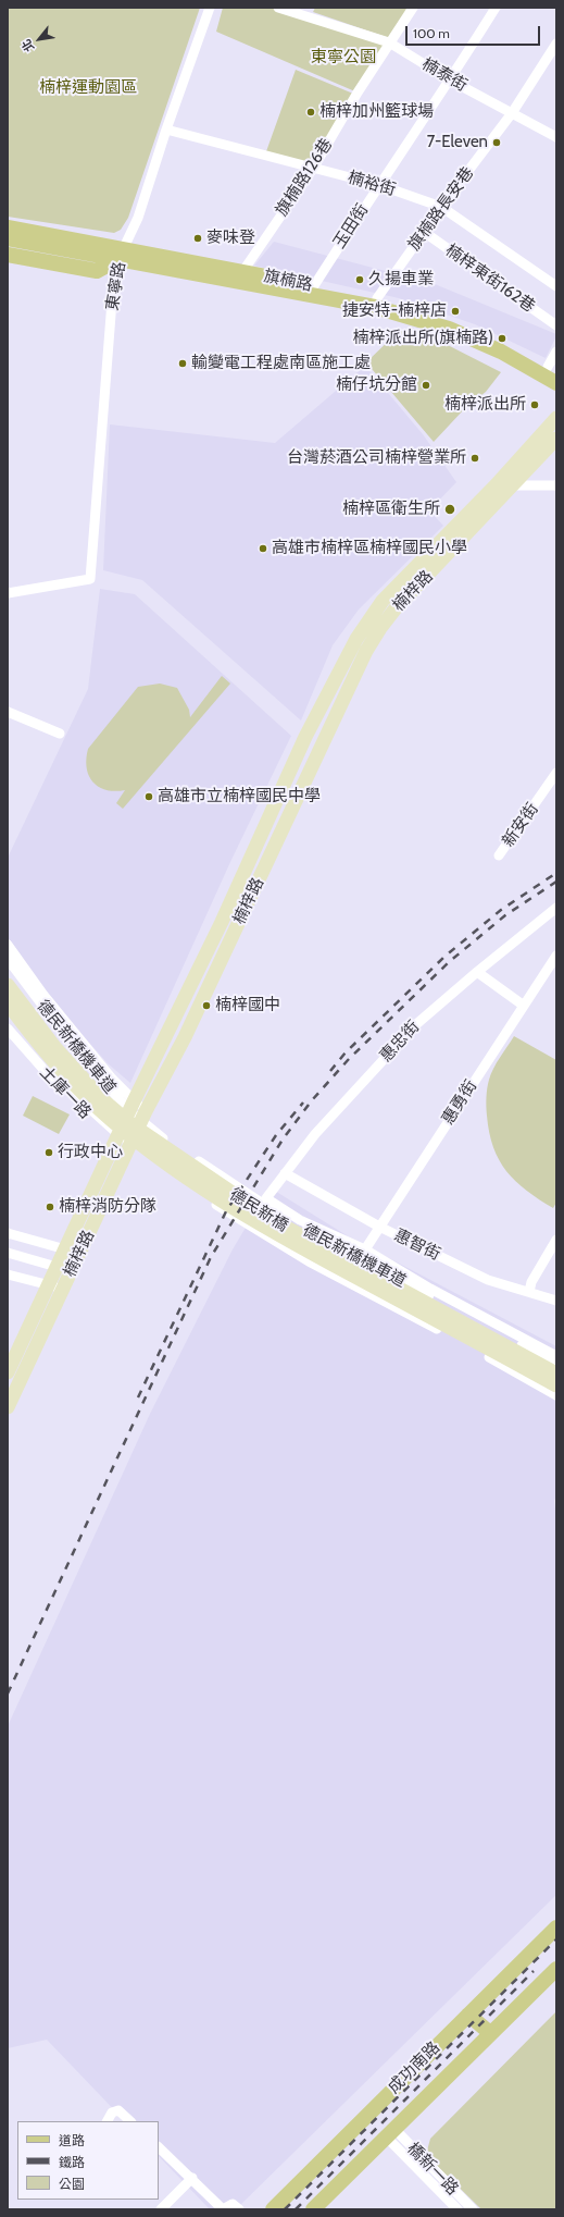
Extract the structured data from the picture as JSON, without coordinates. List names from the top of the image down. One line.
{"streets":{"main road":["旗楠路","成功南路"],"street":["楠泰街","旗楠路126巷","楠裕街","旗楠路長安巷","玉田街","楠梓東街162巷","東寧路","楠梓路","新安街","惠忠街","德民新橋機車道","土庫一路","惠勇街","德民新橋","惠智街","橋新一路"]},"crossings":[["楠泰街","旗楠路126巷"],["楠泰街","旗楠路長安巷"],["楠泰街","玉田街"],["旗楠路126巷","楠裕街"],["旗楠路126巷","旗楠路"],["楠裕街","旗楠路長安巷"],["楠裕街","玉田街"],["楠裕街","東寧路"],["旗楠路長安巷","楠梓東街162巷"],["旗楠路長安巷","旗楠路"],["玉田街","旗楠路"],["旗楠路","東寧路"],["楠梓路","土庫一路"],["惠忠街","惠勇街"],["惠忠街","惠智街"],["惠勇街","惠智街"],["成功南路","橋新一路"]],"parks":["東寧公園","楠梓運動園區"],"places":["楠梓加州籃球場","7-Eleven","麥味登","久揚車業","捷安特-楠梓店","楠梓派出所(旗楠路)","輸變電工程處南區施工處","楠仔坑分館","楠梓派出所","台灣菸酒公司楠梓營業所","楠梓區衛生所","高雄市楠梓區楠梓國民小學","高雄市立楠梓國民中學","楠梓國中","行政中心","楠梓消防分隊"],"legend":["道路","鐵路","公園"],"scale_bar":"100 m","north":"bottom left"}
